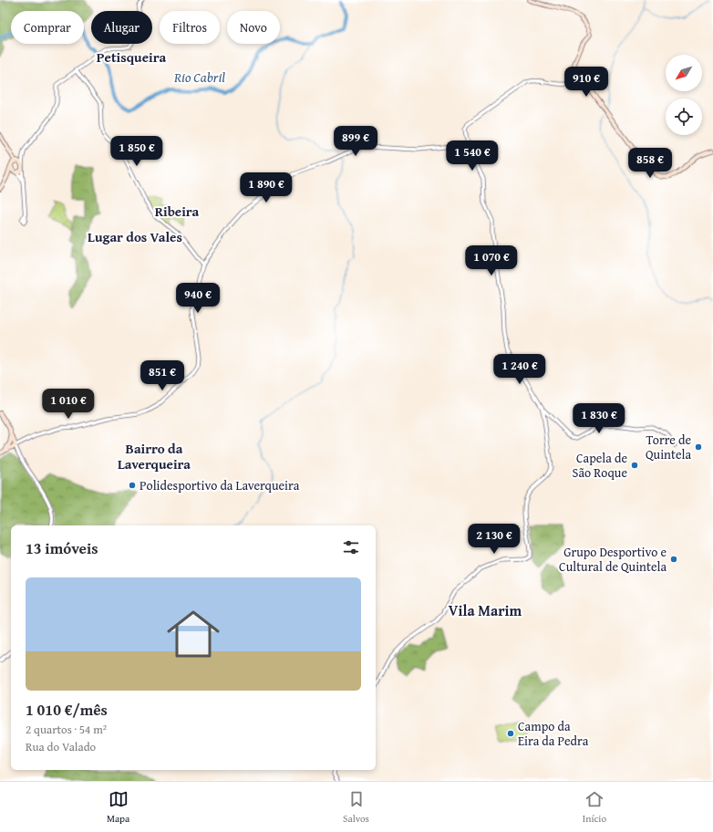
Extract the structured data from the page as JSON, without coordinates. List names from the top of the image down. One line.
{"districts":["Petisqueira","Ribeira","Lugar dos Vales","Bairro da Laverqueira","Vila Marim"],"water":["Rio Cabril"],"places":["Torre de Quintela","Capela de São Roque","Polidesportivo da Laverqueira","Grupo Desportivo e Cultural de Quintela","Campo da Eira da Pedra"],"north":"bottom left","page":{"chip":["Comprar","Alugar","Filtros","Novo"],"price":["910 €","899 €","1 850 €","1 540 €","858 €","1 890 €","1 070 €","940 €","1 240 €","851 €","1 010 €","1 830 €","2 130 €"],"heading":"13 imóveis","list":[{"name":"1 010 €/mês","note":"2 quartos · 54 m² · Rua do Valado"}],"tabs":["Mapa","Salvos","Início"]}}
